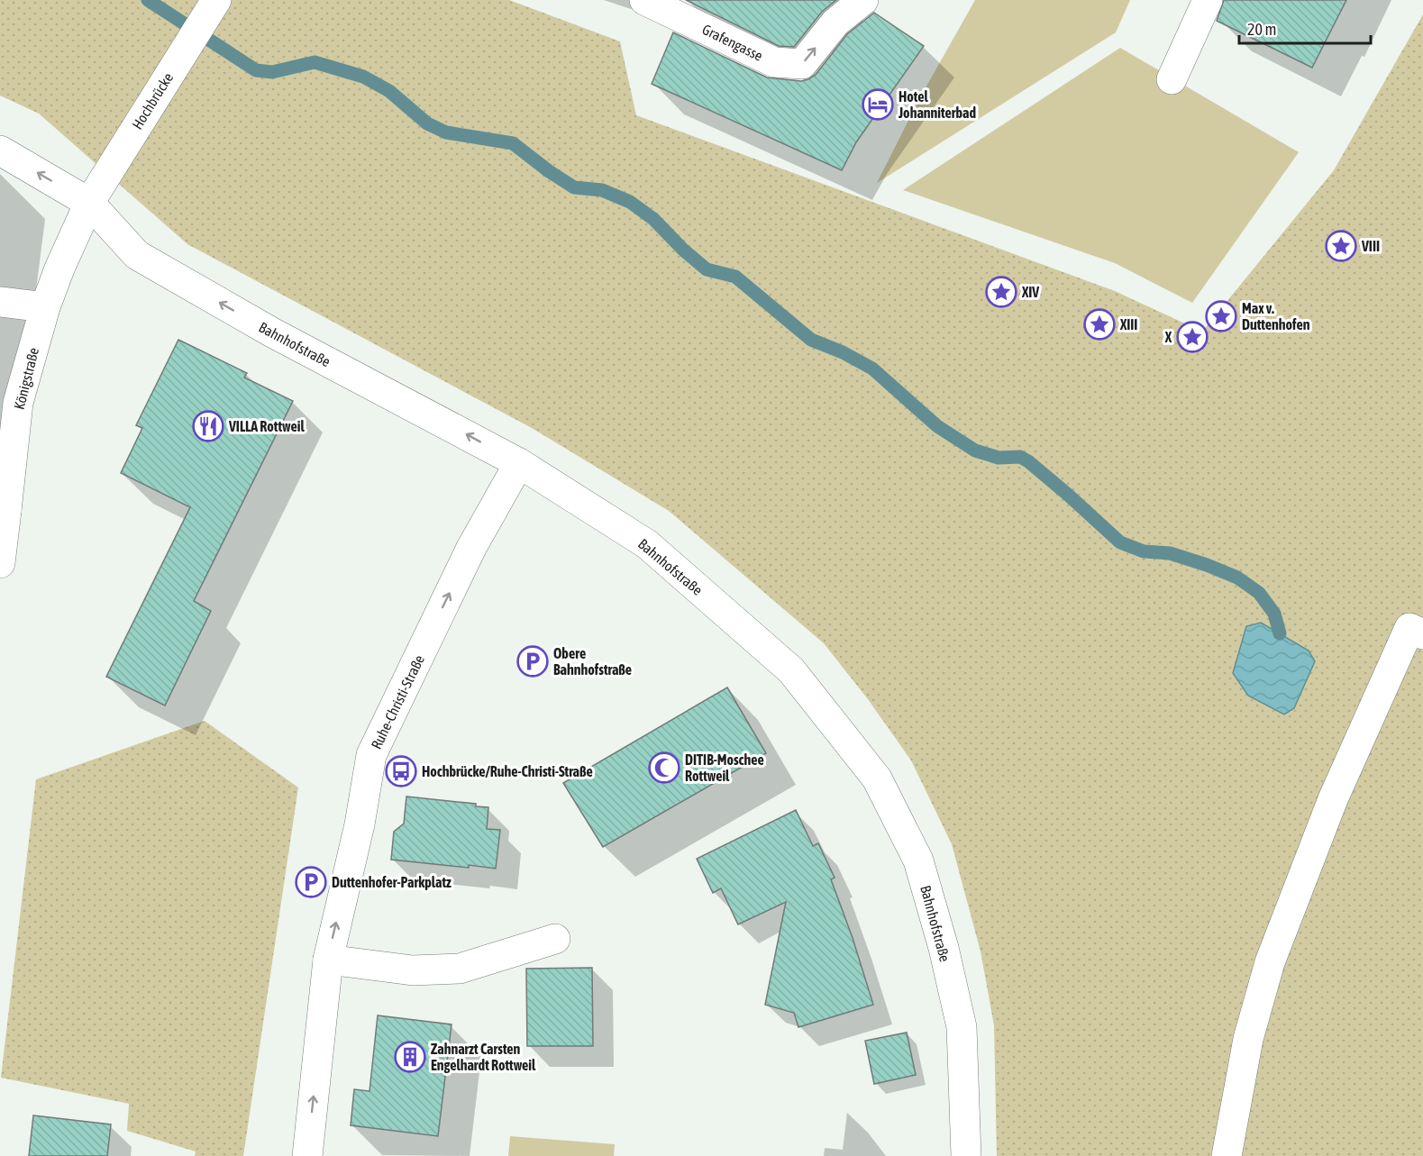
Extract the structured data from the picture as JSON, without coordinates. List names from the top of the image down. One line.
{"streets":{"street":["Grafengasse","Hochbrücke","Bahnhofstraße","Königstraße","Ruhe-Christi-Straße"]},"crossings":[["Hochbrücke","Bahnhofstraße"],["Hochbrücke","Königstraße"],["Bahnhofstraße","Königstraße"],["Bahnhofstraße","Ruhe-Christi-Straße"]],"one_way":["Grafengasse","Bahnhofstraße","Ruhe-Christi-Straße"],"places":{"hotel":["Hotel Johanniterbad"],"place":["VIII","XIV","Max v. Duttenhofen","XIII","X"],"restaurant":["VILLA Rottweil"],"parking":["Obere Bahnhofstraße","Duttenhofer-Parkplatz"],"mosque":["DITIB-Moschee Rottweil"],"bus stop":["Hochbrücke/Ruhe-Christi-Straße"],"building":["Zahnarzt Carsten Engelhardt Rottweil"]},"scale_bar":"20 m"}
